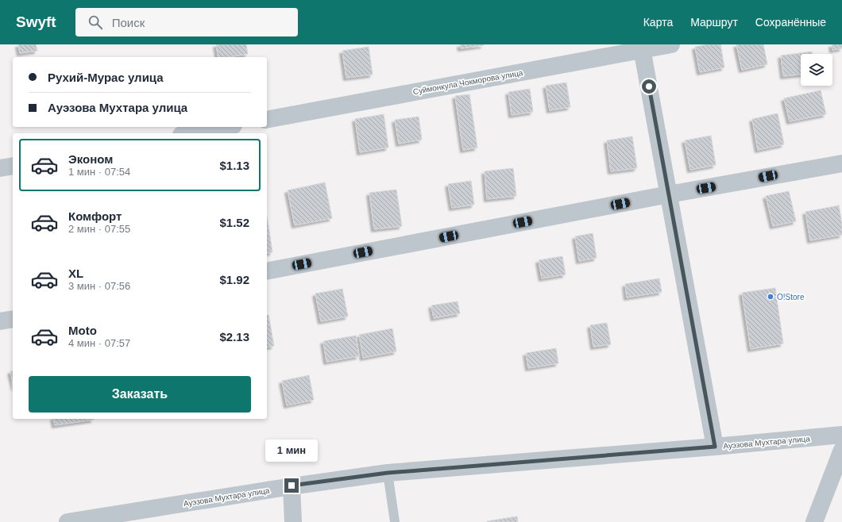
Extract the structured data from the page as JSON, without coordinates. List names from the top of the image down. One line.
{"streets":{"street":["Суймонкула Чокморова улица","Ауэзова Мухтара улица"]},"places":["O!Store"],"page":{"header":"Swyft","search":"Поиск","nav":["Карта","Маршрут","Сохранённые"],"banner":["Рухий-Мурас улица","Ауэзова Мухтара улица"],"list":[{"name":"Эконом","note":"1 мин · 07:54","value":"$1.13"},{"name":"Комфорт","note":"2 мин · 07:55","value":"$1.52"},{"name":"XL","note":"3 мин · 07:56","value":"$1.92"},{"name":"Moto","note":"4 мин · 07:57","value":"$2.13"}],"buttons":"Заказать","bubble":"1 мин"}}
